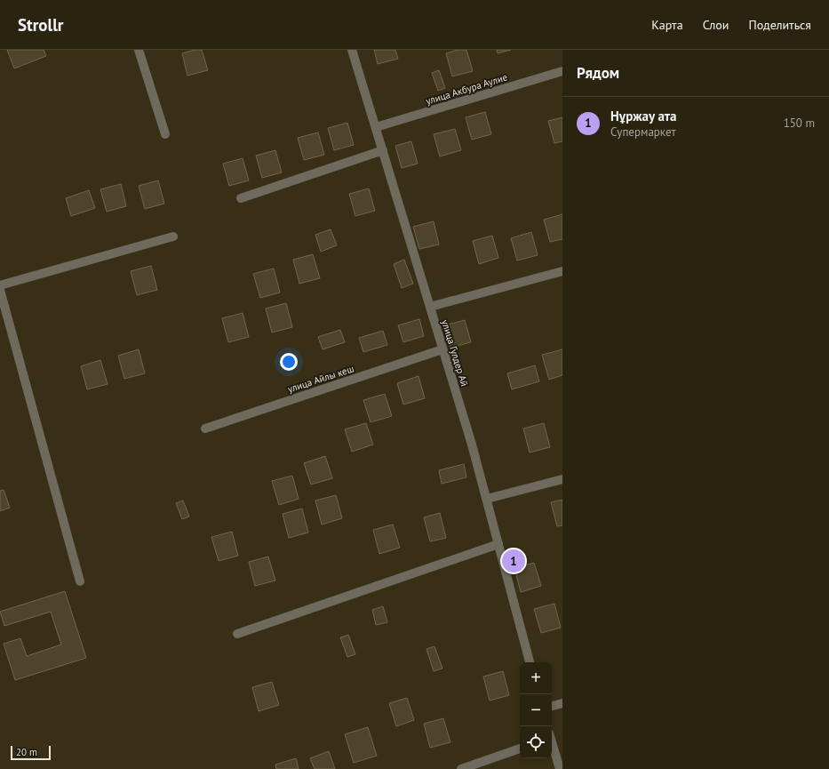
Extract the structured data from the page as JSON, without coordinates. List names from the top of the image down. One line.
{"streets":{"street":["улица Акбура Аулие","улица Гулдер Ай","улица Айлы кеш"]},"crossings":[["улица Акбура Аулие","улица Гулдер Ай"],["улица Гулдер Ай","улица Айлы кеш"]],"scale_bar":"20 m","page":{"header":"Strollr","nav":["Карта","Слои","Поделиться"],"heading":"Рядом","list":[{"mark":"1","name":"Нұржау ата","note":"Супермаркет","value":"150 m"}],"pins":"1","map_buttons":["+","−"],"scale":"20 m"}}
